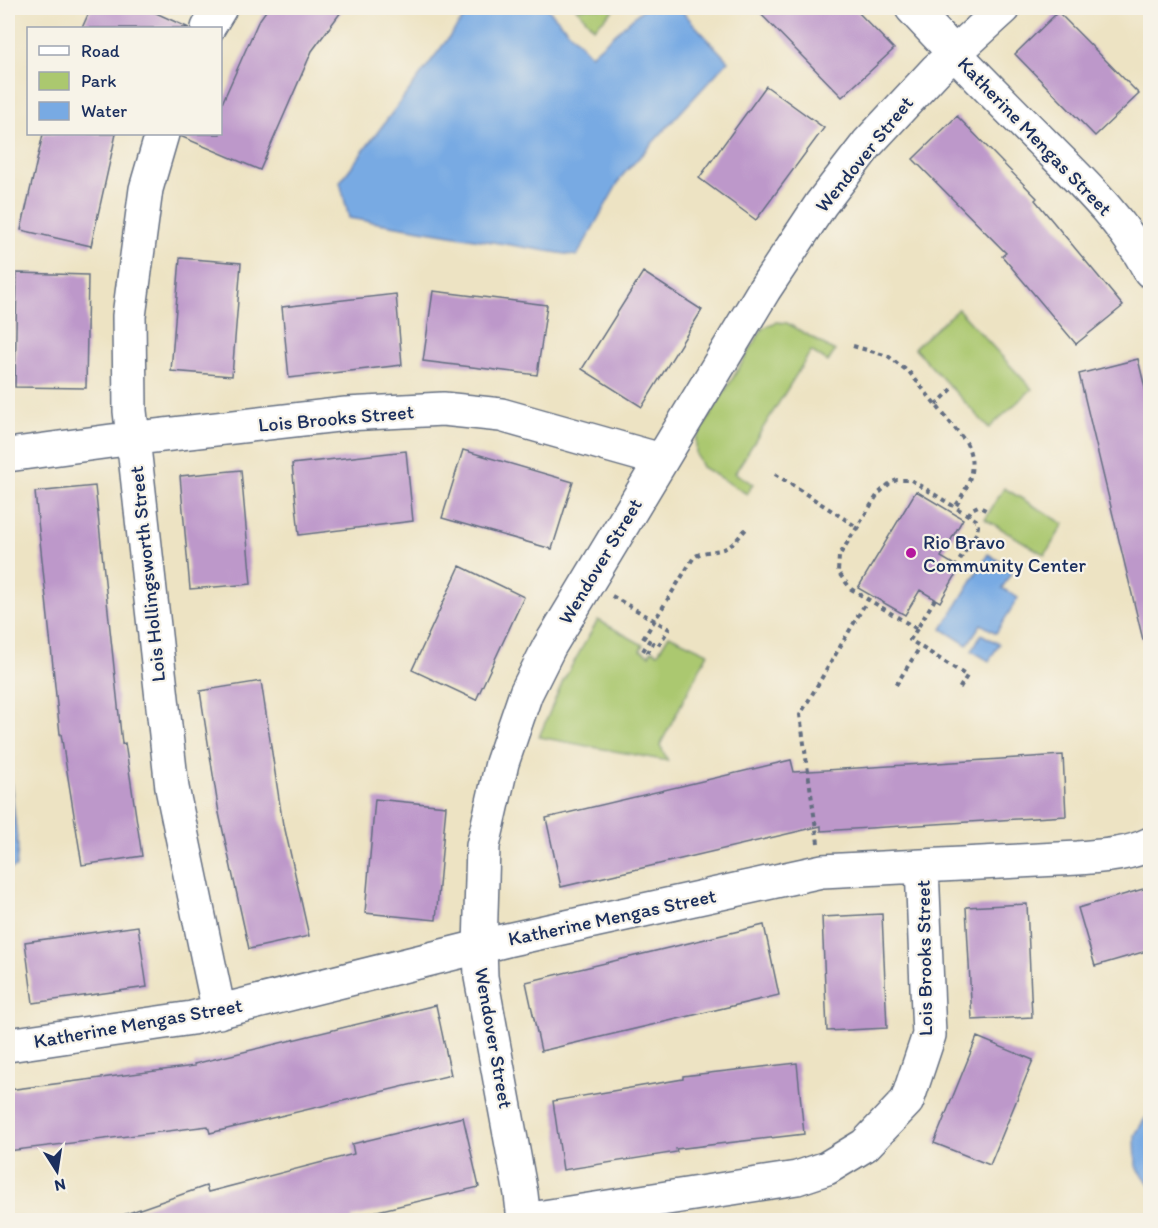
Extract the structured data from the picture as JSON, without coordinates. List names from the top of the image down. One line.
{"streets":{"street":["Katherine Mengas Street","Wendover Street","Lois Brooks Street","Lois Hollingsworth Street"]},"crossings":[["Katherine Mengas Street","Wendover Street"],["Katherine Mengas Street","Lois Brooks Street"],["Katherine Mengas Street","Lois Hollingsworth Street"],["Wendover Street","Lois Brooks Street"],["Lois Brooks Street","Lois Hollingsworth Street"]],"places":["Rio Bravo Community Center"],"legend":["Road","Park","Water"],"north":"bottom"}
